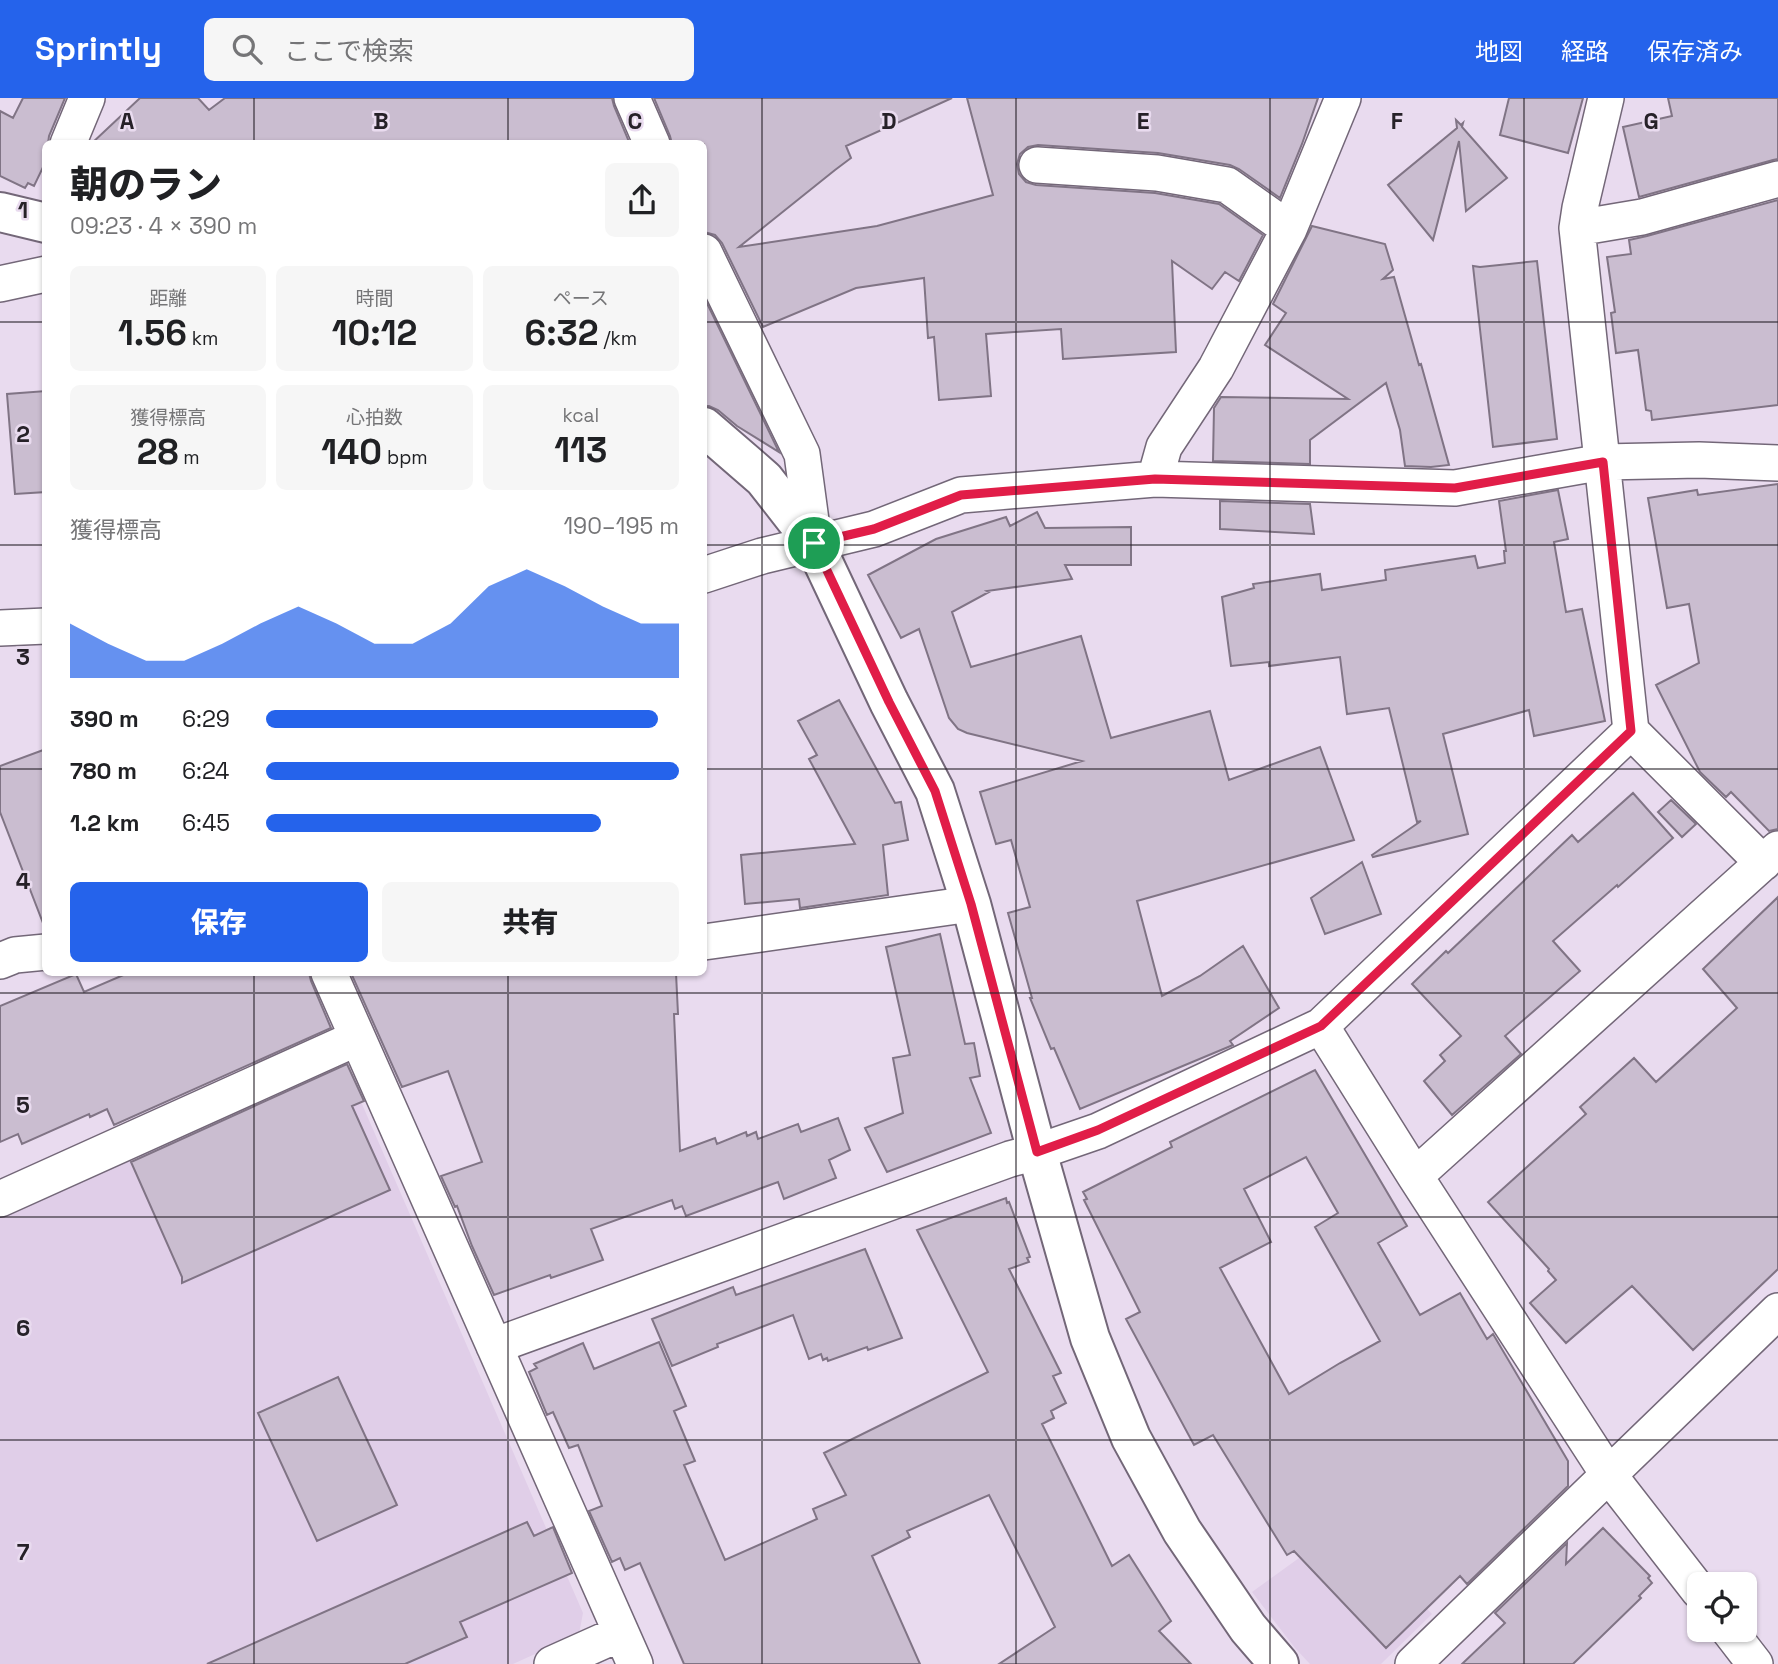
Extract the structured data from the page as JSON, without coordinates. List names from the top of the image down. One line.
{"page":{"header":"Sprintly","search":"ここで検索","nav":["地図","経路","保存済み"],"heading":["朝のラン","09:23 · 4 × 390 m"],"stats":[["距離","1.56 km"],["時間","10:12"],["ペース","6:32 /km"],["獲得標高","28 m"],["心拍数","140 bpm"],["kcal","113"]],"chart":["獲得標高","190–195 m"],"list":[{"name":"390 m","note":"6:29"},{"name":"780 m","note":"6:24"},{"name":"1.2 km","note":"6:45"}],"buttons":["保存","共有"]},"grid":{"columns":["A","B","C","D","E","F","G"],"rows":["1","2","3","4","5","6","7"]}}
